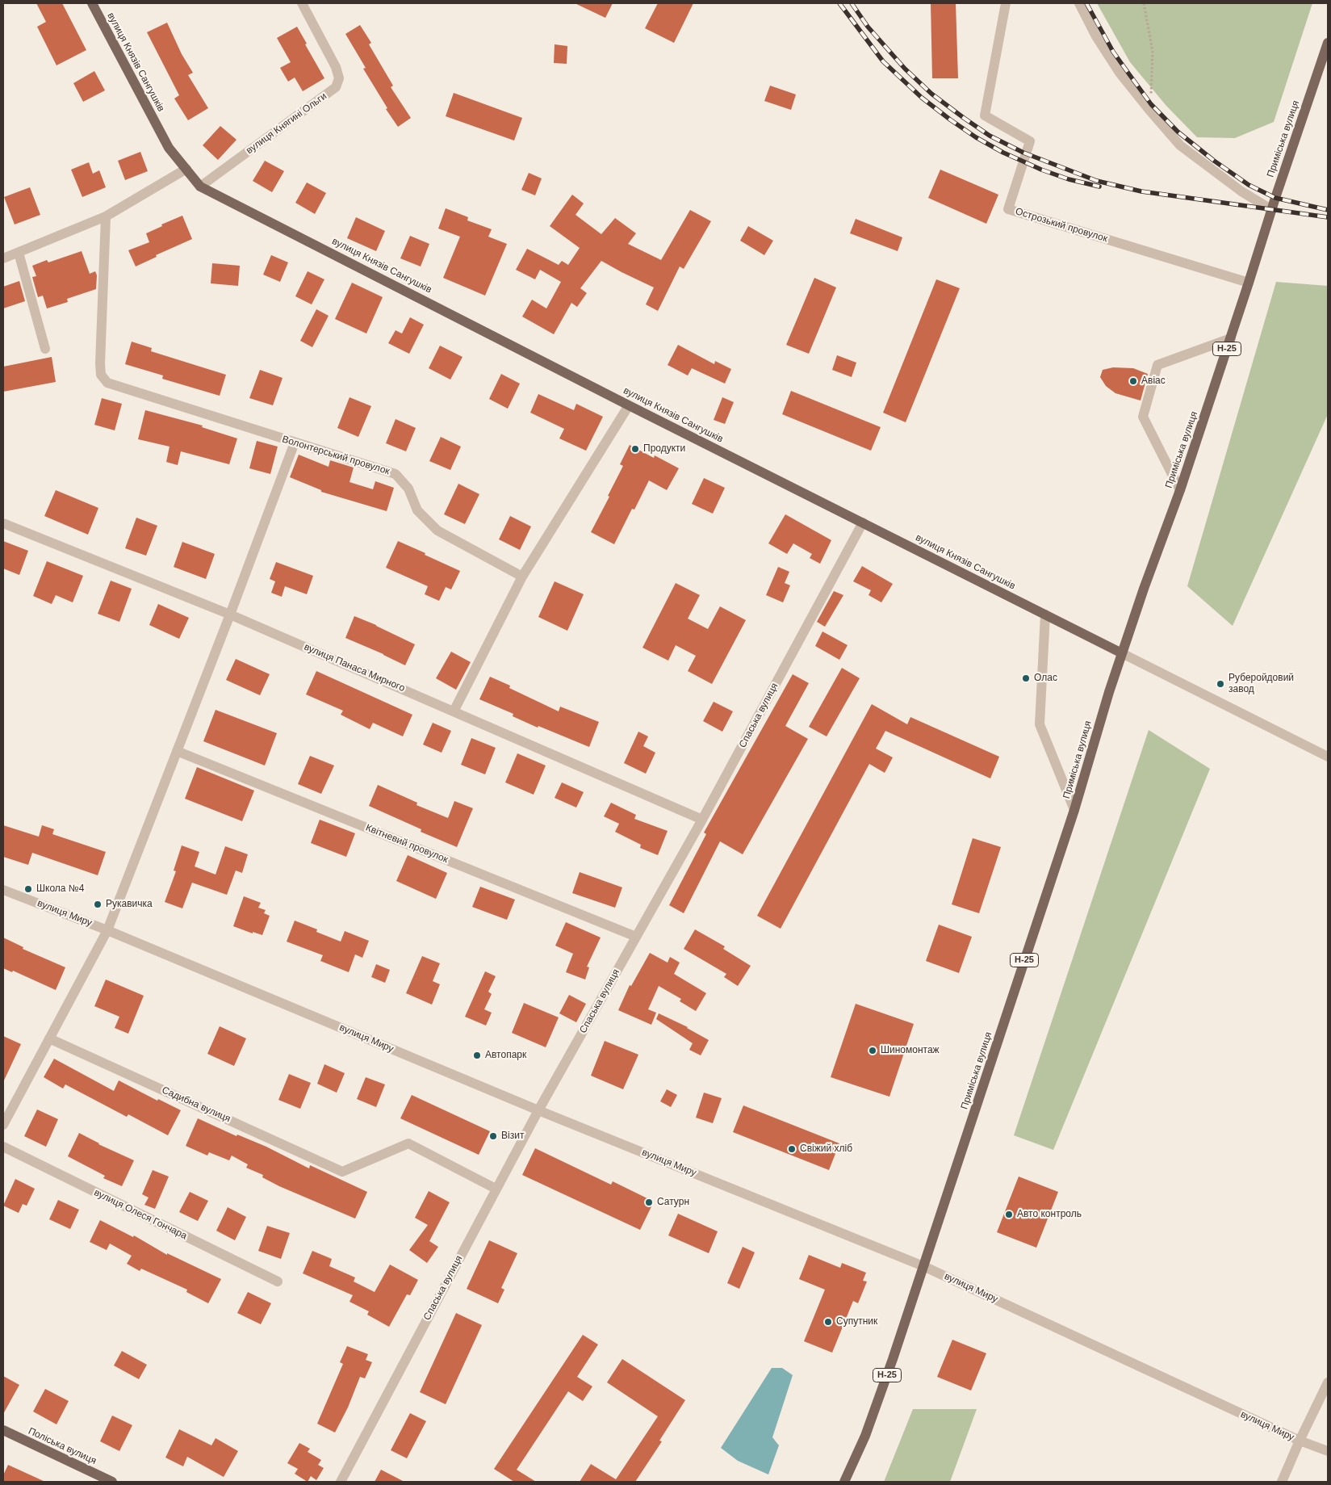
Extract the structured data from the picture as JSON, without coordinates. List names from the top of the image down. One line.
{"streets":{"main road":["вулиця Князів Сангушків","Приміська вулиця","Н-25","Поліська вулиця"],"street":["вулиця Княгині Ольги","Острозький провулок","Волонтерський провулок","вулиця Панаса Мирного","Спаська вулиця","Квітневий провулок","вулиця Миру","Садибна вулиця","вулиця Олеся Гончара"]},"crossings":[["вулиця Князів Сангушків","вулиця Княгині Ольги"],["вулиця Князів Сангушків","Приміська вулиця"],["вулиця Князів Сангушків","Спаська вулиця"],["Приміська вулиця","Острозький провулок"],["Приміська вулиця","вулиця Миру"],["вулиця Панаса Мирного","Спаська вулиця"],["Спаська вулиця","Квітневий провулок"],["Спаська вулиця","вулиця Миру"],["Спаська вулиця","Садибна вулиця"]],"places":["Авіас","Продукти","Олас","Руберойдовий завод","Школа №4","Рукавичка","Шиномонтаж","Автопарк","Візит","Свіжий хліб","Сатурн","Авто контроль","Супутник"]}
